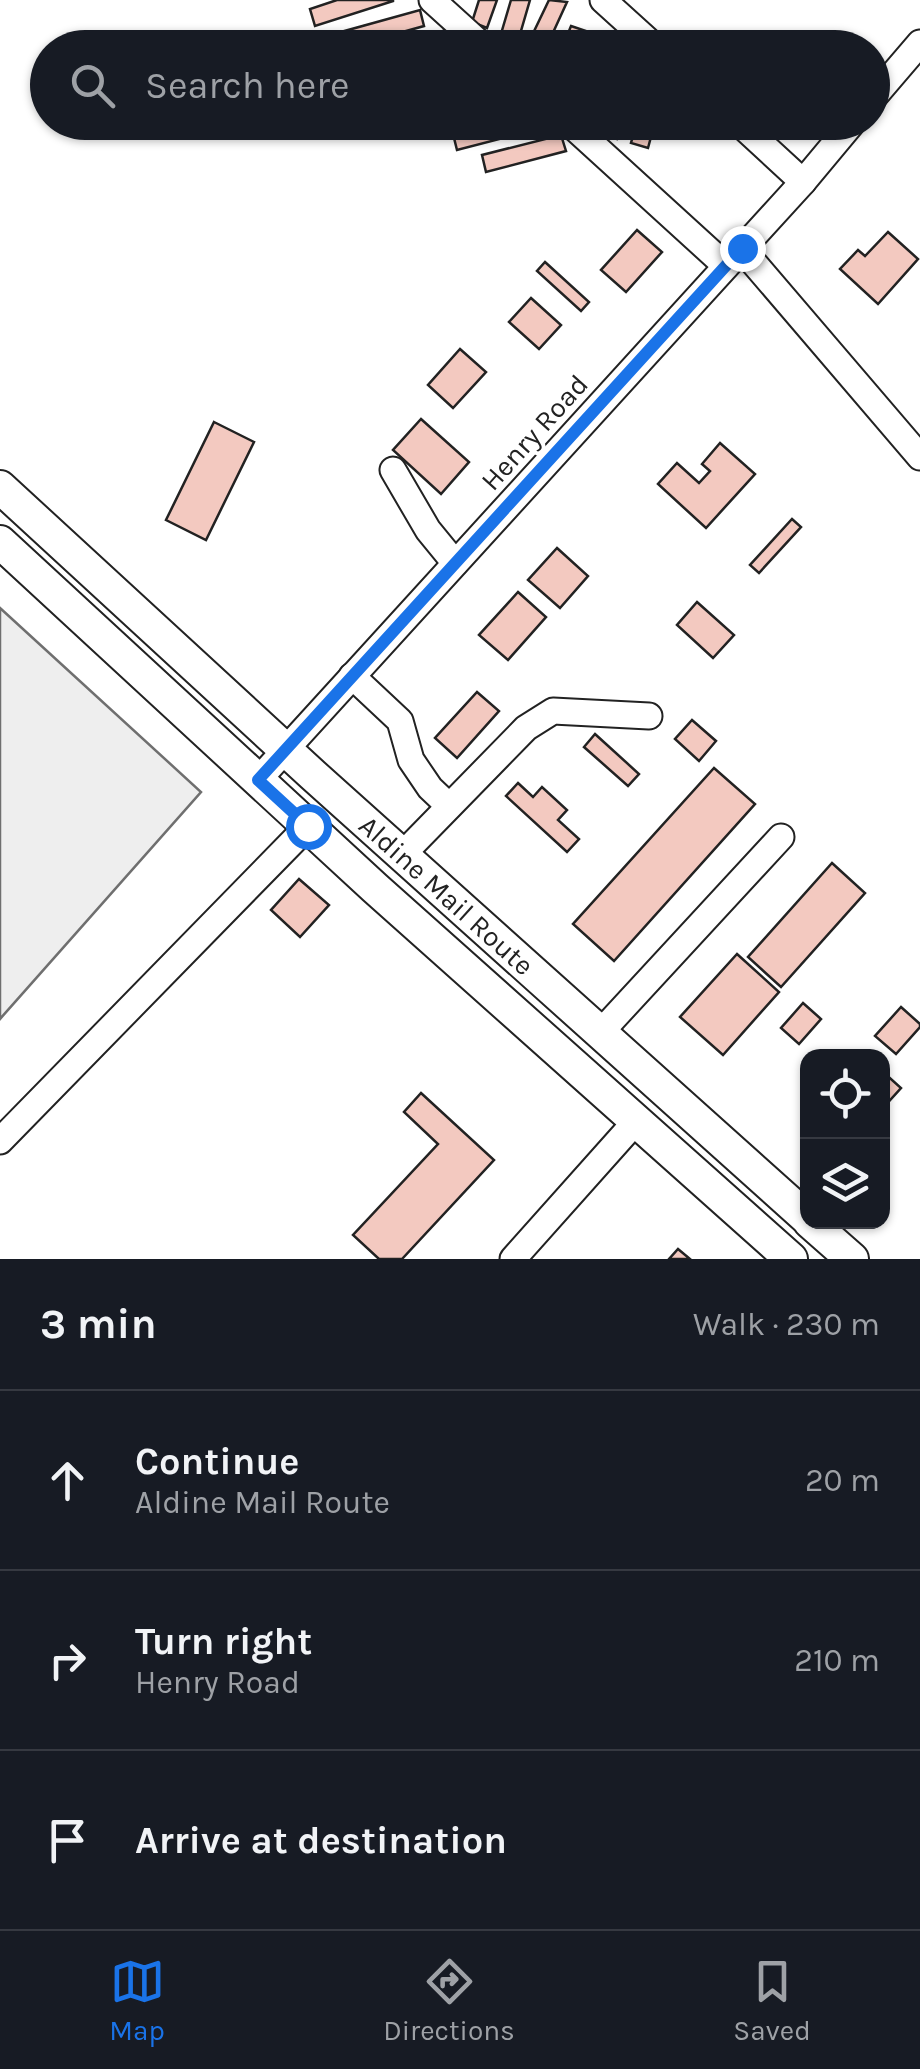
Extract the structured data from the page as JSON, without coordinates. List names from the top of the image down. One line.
{"streets":{"main road":["Aldine Mail Route"],"street":["Henry Road"]},"crossings":[["Henry Road","Aldine Mail Route"]],"page":{"search":"Search here","heading":["3 min","Walk · 230 m"],"list":[["Continue","Aldine Mail Route","20 m"],["Turn right","Henry Road","210 m"],"Arrive at destination"],"nav":["Map","Directions","Saved"]}}
